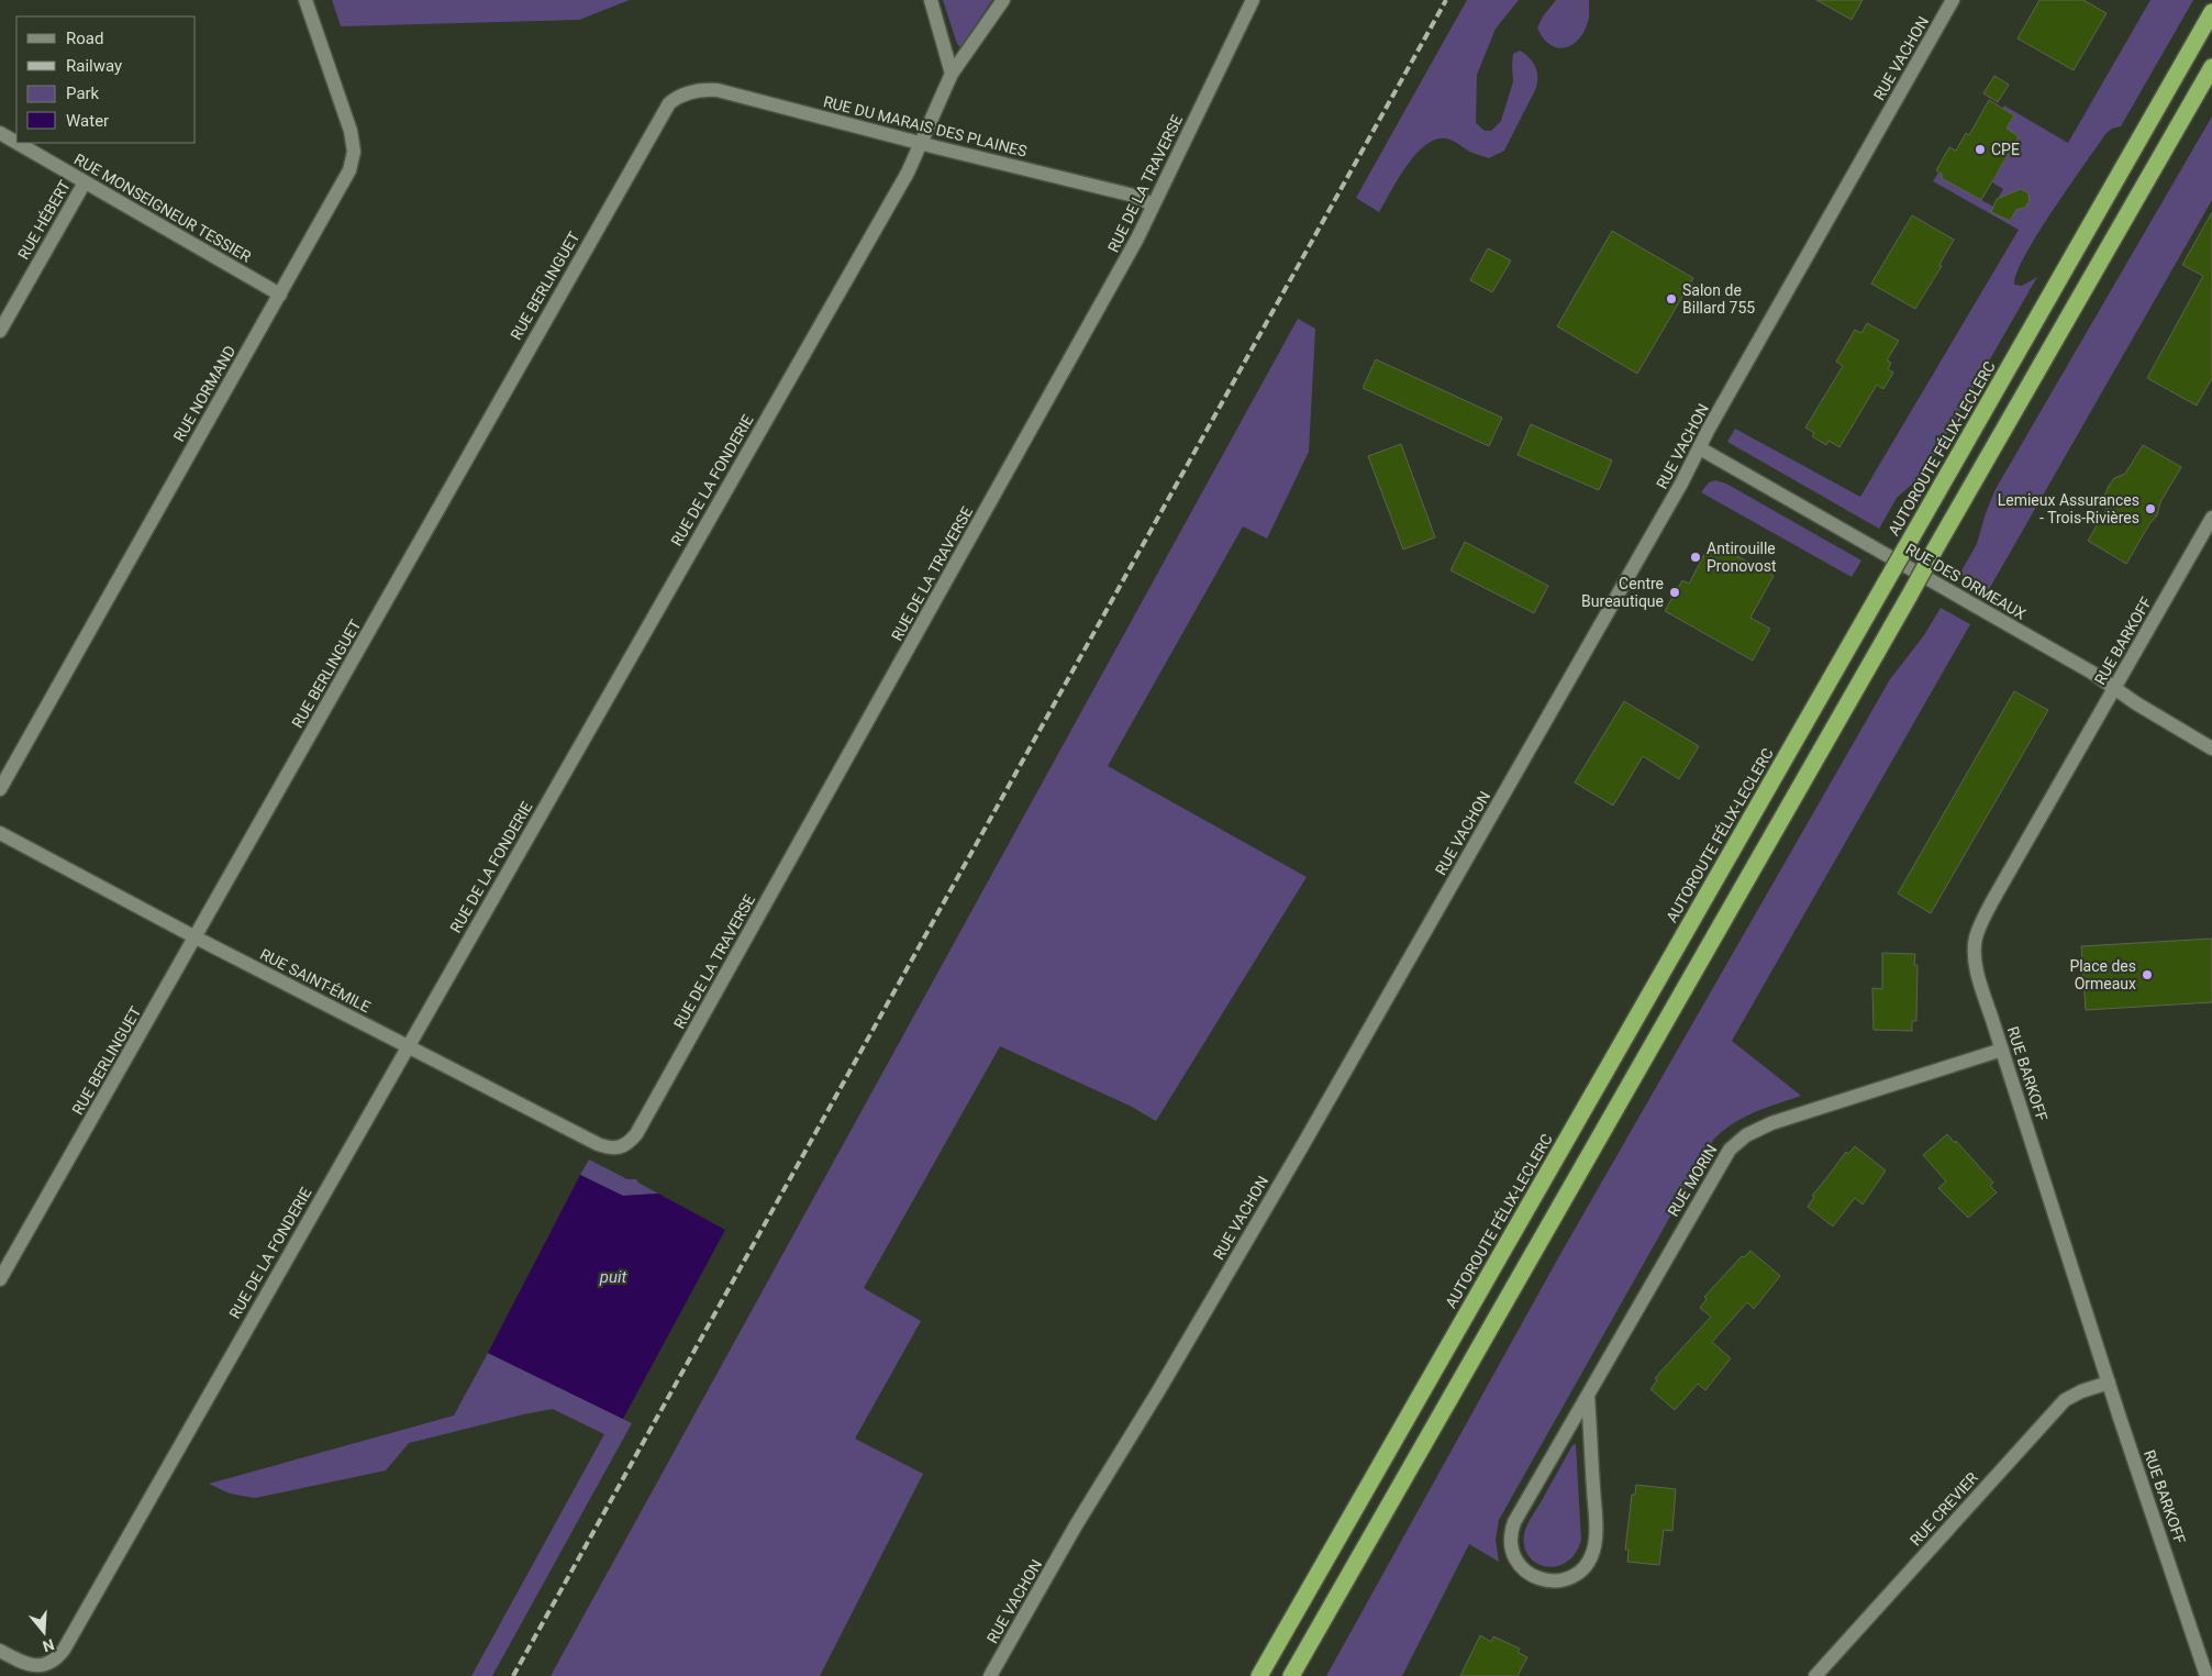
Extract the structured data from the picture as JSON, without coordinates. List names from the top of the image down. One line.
{"streets":{"highway":["AUTOROUTE FÉLIX-LECLERC"],"street":["RUE VACHON","RUE DU MARAIS DES PLAINES","RUE DE LA TRAVERSE","RUE MONSEIGNEUR TESSIER","RUE HÉBERT","RUE BERLINGUET","RUE NORMAND","RUE DE LA FONDERIE","RUE DES ORMEAUX","RUE BARKOFF","RUE SAINT-ÉMILE","RUE MORIN","RUE CREVIER"]},"crossings":[["RUE VACHON","RUE DES ORMEAUX"],["RUE DU MARAIS DES PLAINES","RUE DE LA TRAVERSE"],["RUE DU MARAIS DES PLAINES","RUE BERLINGUET"],["RUE DU MARAIS DES PLAINES","RUE DE LA FONDERIE"],["RUE DE LA TRAVERSE","RUE SAINT-ÉMILE"],["RUE MONSEIGNEUR TESSIER","RUE HÉBERT"],["RUE MONSEIGNEUR TESSIER","RUE NORMAND"],["RUE BERLINGUET","RUE SAINT-ÉMILE"],["RUE DE LA FONDERIE","RUE SAINT-ÉMILE"],["RUE DES ORMEAUX","RUE BARKOFF"],["RUE BARKOFF","RUE MORIN"],["RUE BARKOFF","RUE CREVIER"]],"water":["puit"],"places":["CPE","Salon de Billard 755","Lemieux Assurances - Trois-Rivières","Antirouille Pronovost","Centre Bureautique","Place des Ormeaux"],"legend":["Road","Railway","Park","Water"],"north":"bottom"}
